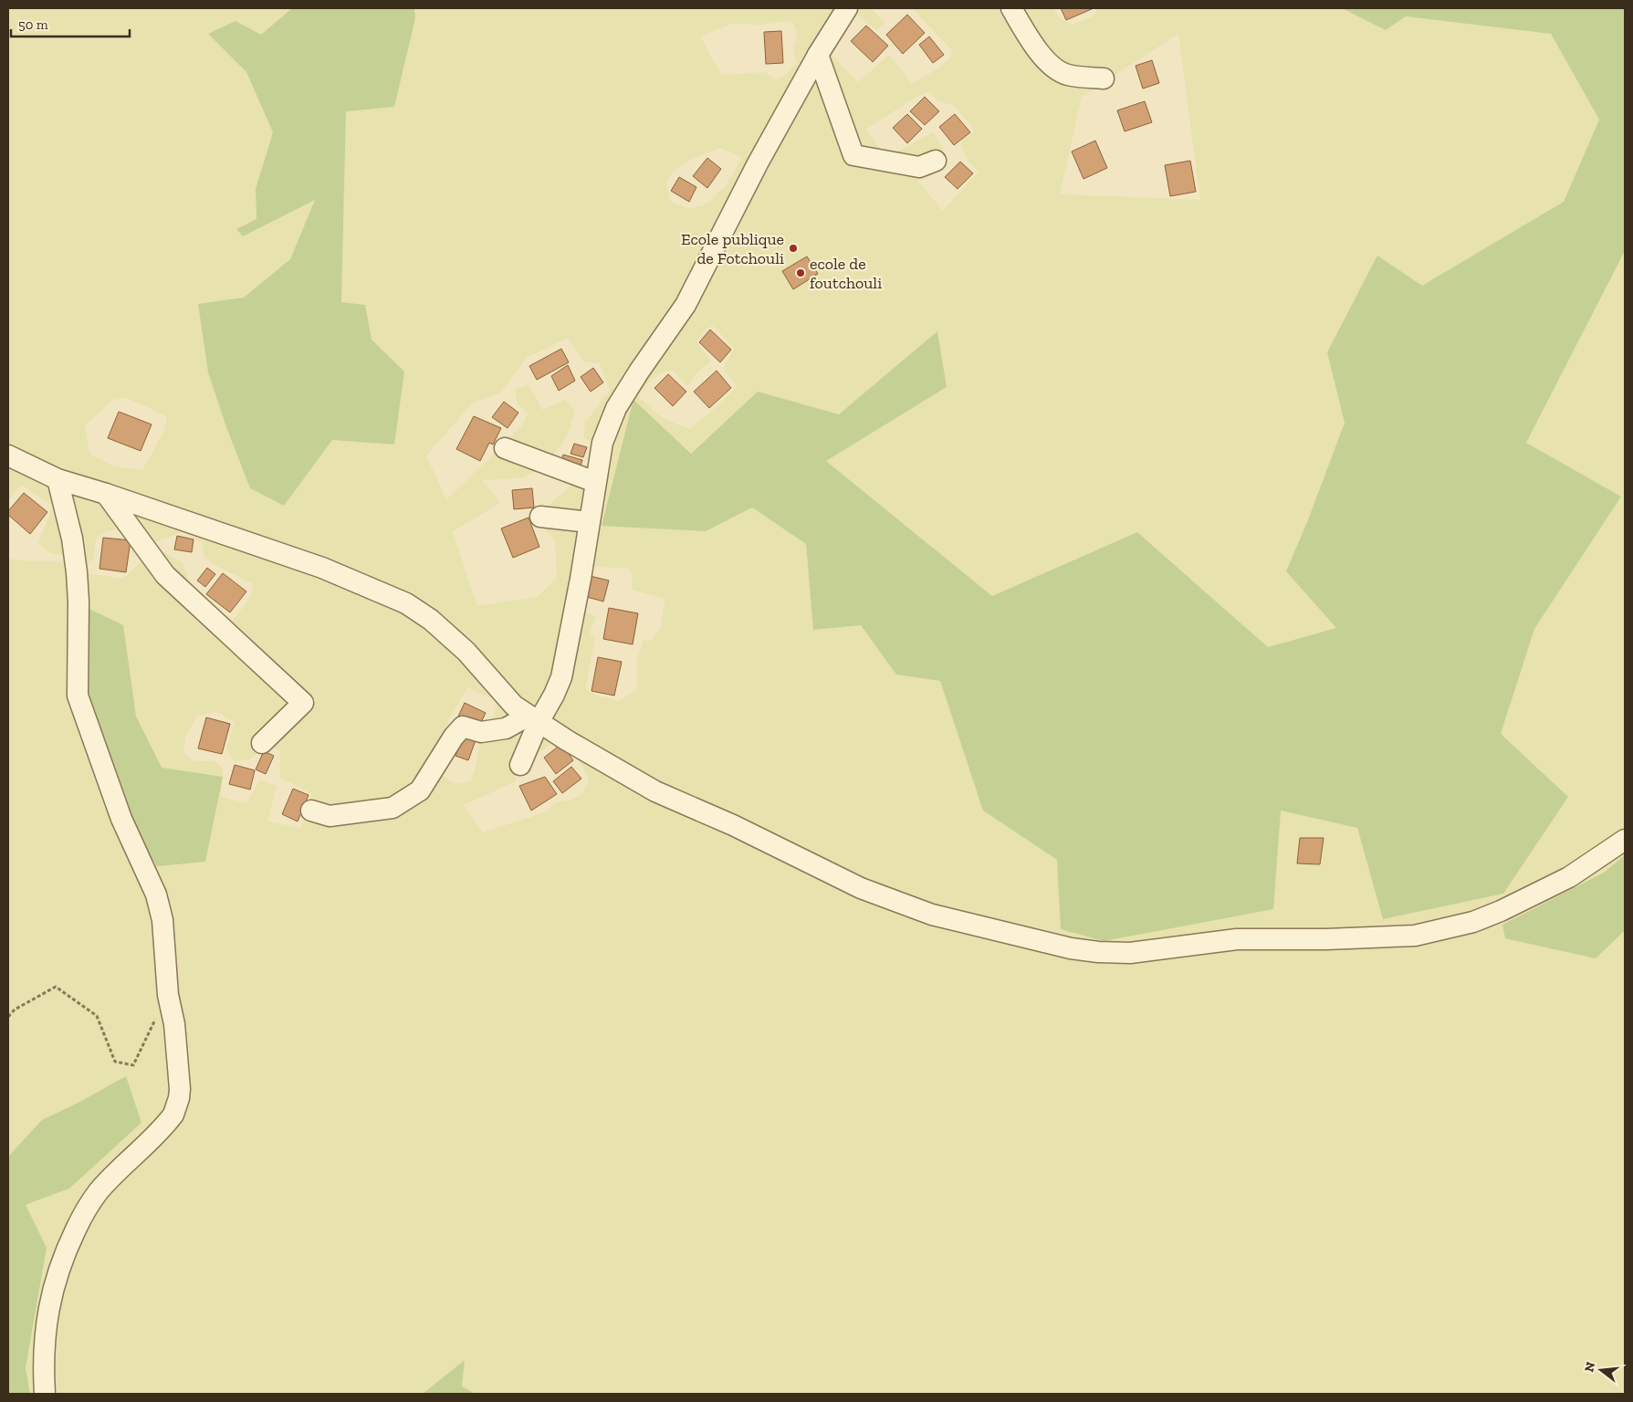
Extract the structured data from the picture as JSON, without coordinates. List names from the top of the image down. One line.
{"places":["Ecole publique de Fotchouli","ecole de foutchouli"],"scale_bar":"50 m","north":"left"}
